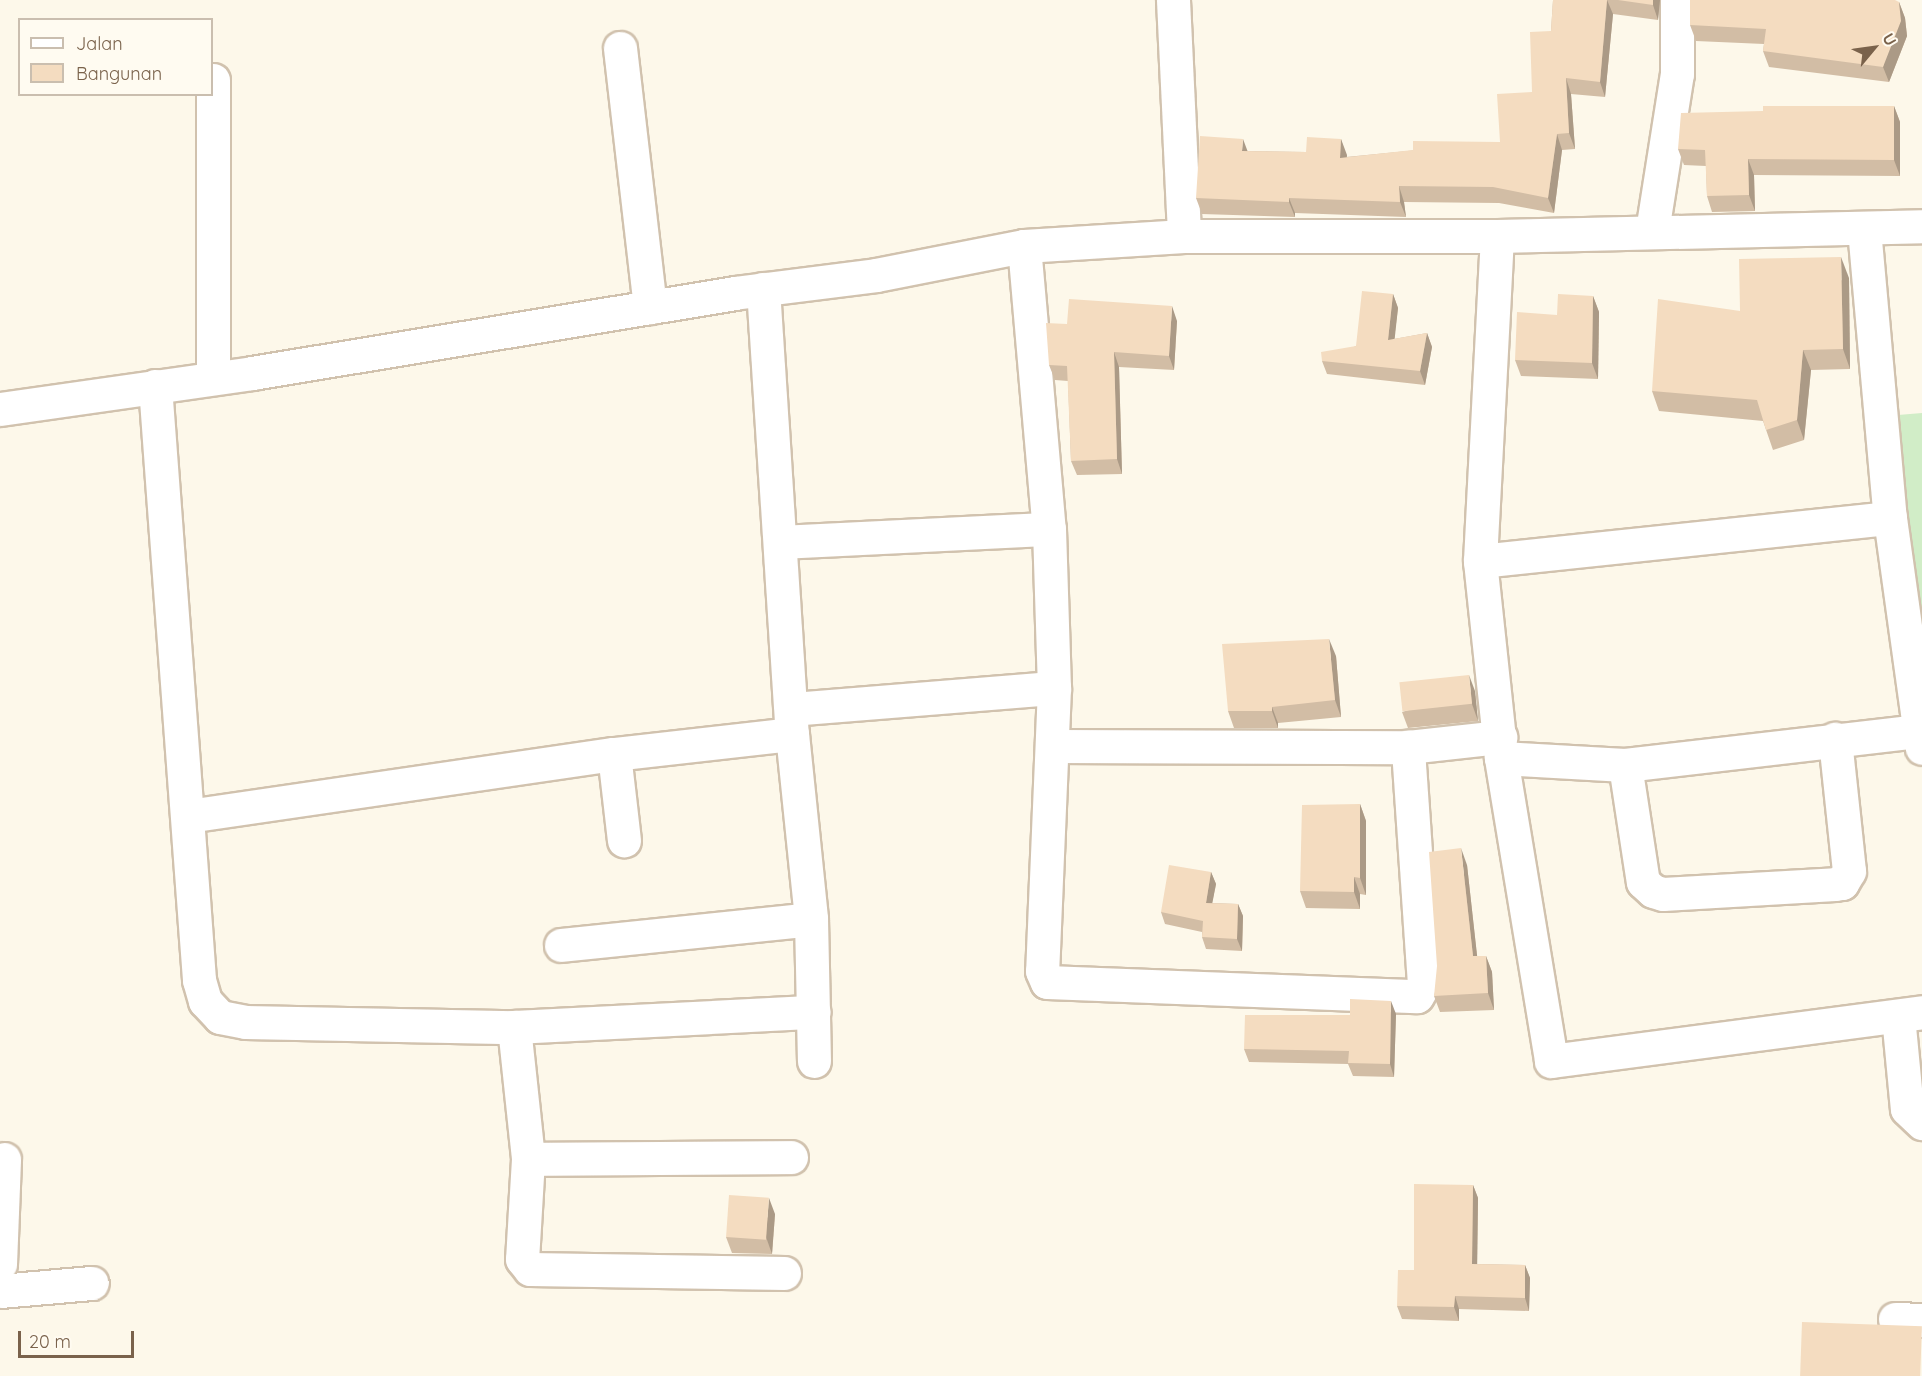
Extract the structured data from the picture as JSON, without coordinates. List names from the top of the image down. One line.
{"legend":["Jalan","Bangunan"],"scale_bar":"20 m","north":"top right"}
